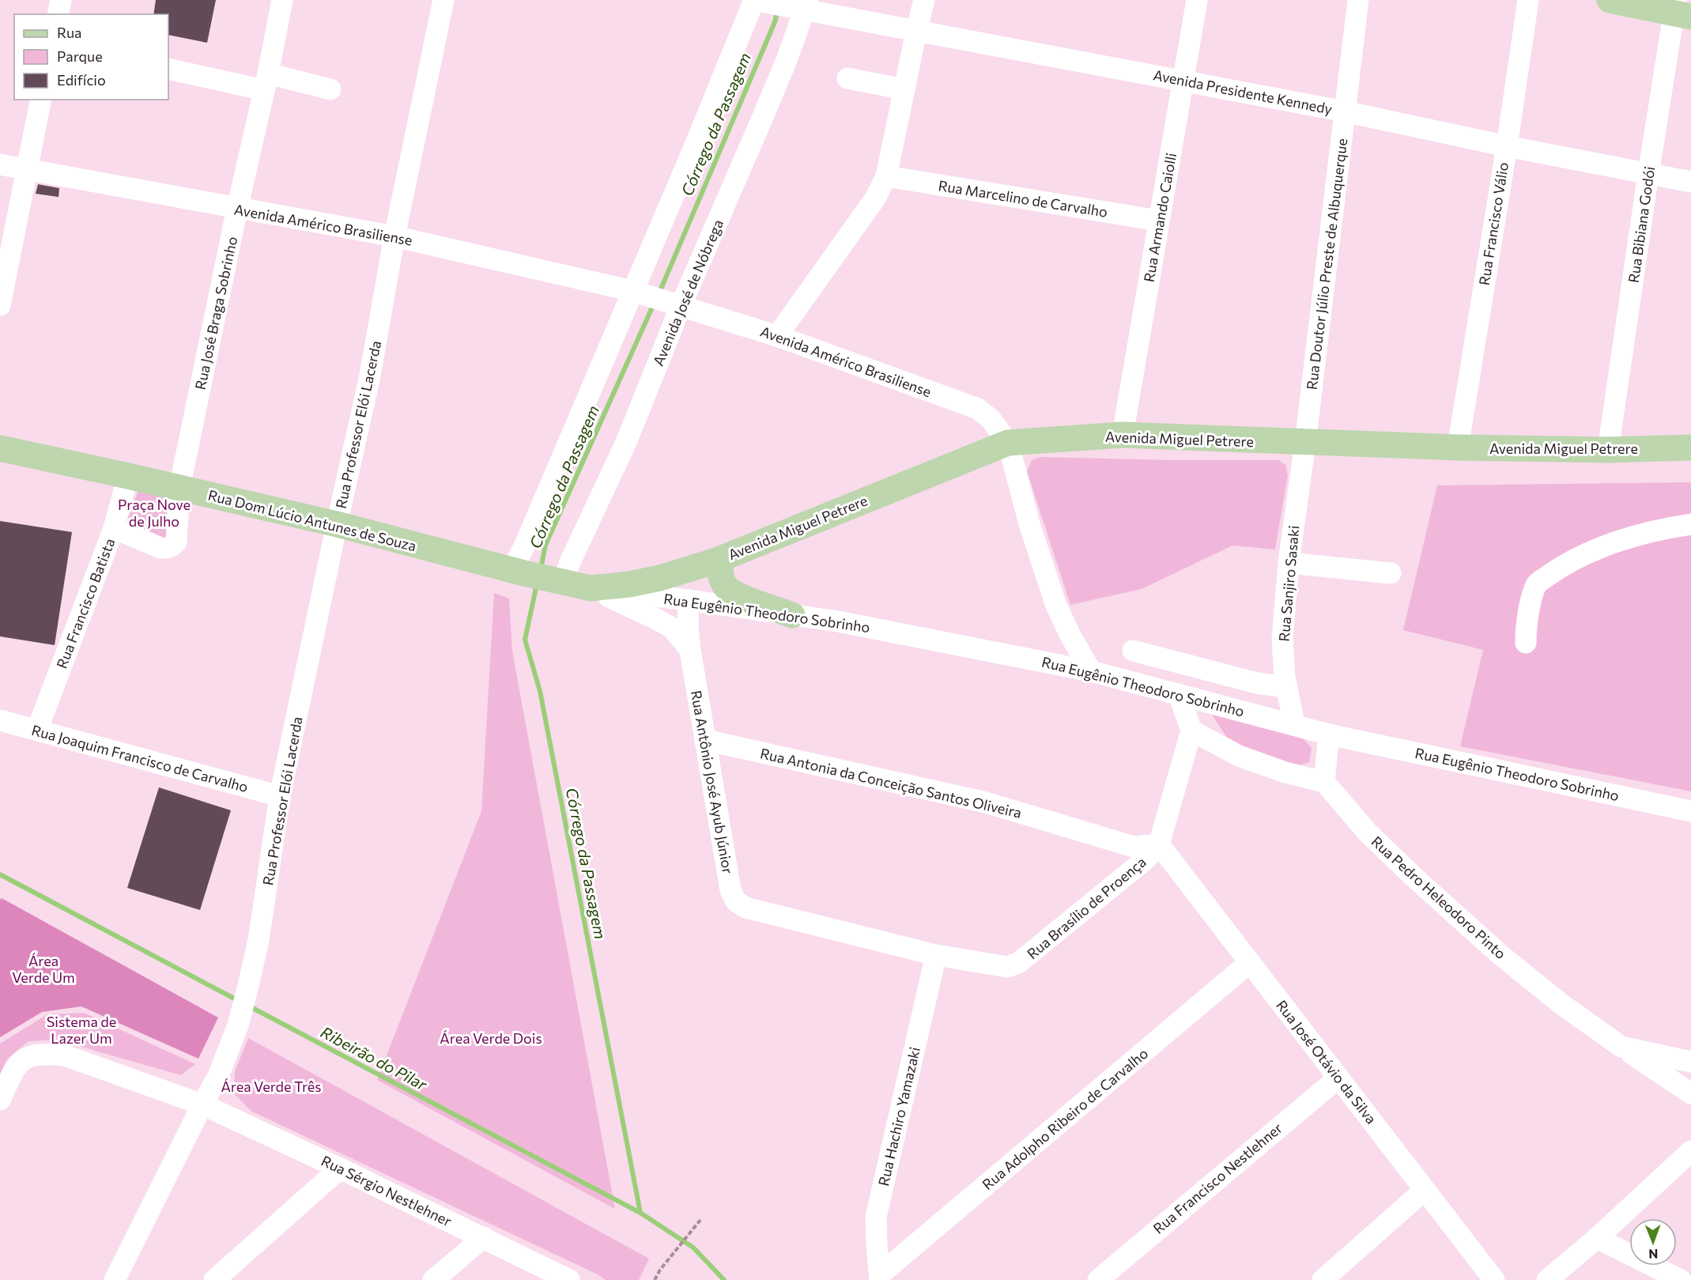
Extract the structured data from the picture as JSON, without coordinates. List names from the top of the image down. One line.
{"streets":{"main road":["Avenida Miguel Petrere","Rua Dom Lúcio Antunes de Souza"],"street":["Avenida Presidente Kennedy","Rua Marcelino de Carvalho","Rua Armando Caiolli","Rua Francisco Válio","Avenida Américo Brasiliense","Rua Bibiana Godói","Rua Doutor Júlio Preste de Albuquerque","Avenida José de Nóbrega","Rua José Braga Sobrinho","Rua Professor Elói Lacerda","Rua Sanjiro Sasaki","Rua Francisco Batista","Rua Eugênio Theodoro Sobrinho","Rua Joaquim Francisco de Carvalho","Rua Antônio José Ayub Júnior","Rua Antonia da Conceição Santos Oliveira","Rua Pedro Heleodoro Pinto","Rua Brasílio de Proença","Rua José Otávio da Silva","Rua Hachiro Yamazaki","Rua Adolpho Ribeiro de Carvalho","Rua Francisco Nestlehner","Rua Sérgio Nestlehner"]},"crossings":[["Avenida Presidente Kennedy","Rua Armando Caiolli"],["Avenida Presidente Kennedy","Rua Francisco Válio"],["Avenida Presidente Kennedy","Rua Bibiana Godói"],["Avenida Presidente Kennedy","Rua Doutor Júlio Preste de Albuquerque"],["Avenida Presidente Kennedy","Avenida José de Nóbrega"],["Rua Marcelino de Carvalho","Rua Armando Caiolli"],["Rua Armando Caiolli","Avenida Miguel Petrere"],["Rua Francisco Válio","Avenida Miguel Petrere"],["Avenida Américo Brasiliense","Avenida José de Nóbrega"],["Avenida Américo Brasiliense","Rua José Braga Sobrinho"],["Avenida Américo Brasiliense","Rua Professor Elói Lacerda"],["Avenida Américo Brasiliense","Avenida Miguel Petrere"],["Rua Bibiana Godói","Avenida Miguel Petrere"],["Rua Doutor Júlio Preste de Albuquerque","Avenida Miguel Petrere"],["Rua Doutor Júlio Preste de Albuquerque","Rua Sanjiro Sasaki"],["Avenida José de Nóbrega","Avenida Miguel Petrere"],["Avenida José de Nóbrega","Rua Dom Lúcio Antunes de Souza"],["Rua José Braga Sobrinho","Rua Dom Lúcio Antunes de Souza"],["Rua Professor Elói Lacerda","Rua Dom Lúcio Antunes de Souza"],["Rua Professor Elói Lacerda","Rua Joaquim Francisco de Carvalho"],["Rua Professor Elói Lacerda","Rua Sérgio Nestlehner"],["Avenida Miguel Petrere","Rua Dom Lúcio Antunes de Souza"],["Avenida Miguel Petrere","Rua Sanjiro Sasaki"],["Avenida Miguel Petrere","Rua Eugênio Theodoro Sobrinho"],["Avenida Miguel Petrere","Rua Antônio José Ayub Júnior"],["Rua Dom Lúcio Antunes de Souza","Rua Francisco Batista"],["Rua Sanjiro Sasaki","Rua Eugênio Theodoro Sobrinho"],["Rua Francisco Batista","Rua Joaquim Francisco de Carvalho"],["Rua Eugênio Theodoro Sobrinho","Rua Antônio José Ayub Júnior"],["Rua Antônio José Ayub Júnior","Rua Antonia da Conceição Santos Oliveira"],["Rua Antônio José Ayub Júnior","Rua Brasílio de Proença"],["Rua Antonia da Conceição Santos Oliveira","Rua Brasílio de Proença"],["Rua Antonia da Conceição Santos Oliveira","Rua José Otávio da Silva"],["Rua Brasílio de Proença","Rua José Otávio da Silva"],["Rua Brasílio de Proença","Rua Hachiro Yamazaki"],["Rua José Otávio da Silva","Rua Adolpho Ribeiro de Carvalho"],["Rua José Otávio da Silva","Rua Francisco Nestlehner"],["Rua Hachiro Yamazaki","Rua Adolpho Ribeiro de Carvalho"]],"water":["Córrego da Passagem","Ribeirão do Pilar"],"parks":["Praça Nove de Julho","Área Verde Um","Sistema de Lazer Um","Área Verde Dois","Área Verde Três"],"legend":["Rua","Parque","Edifício"],"north":"bottom"}
